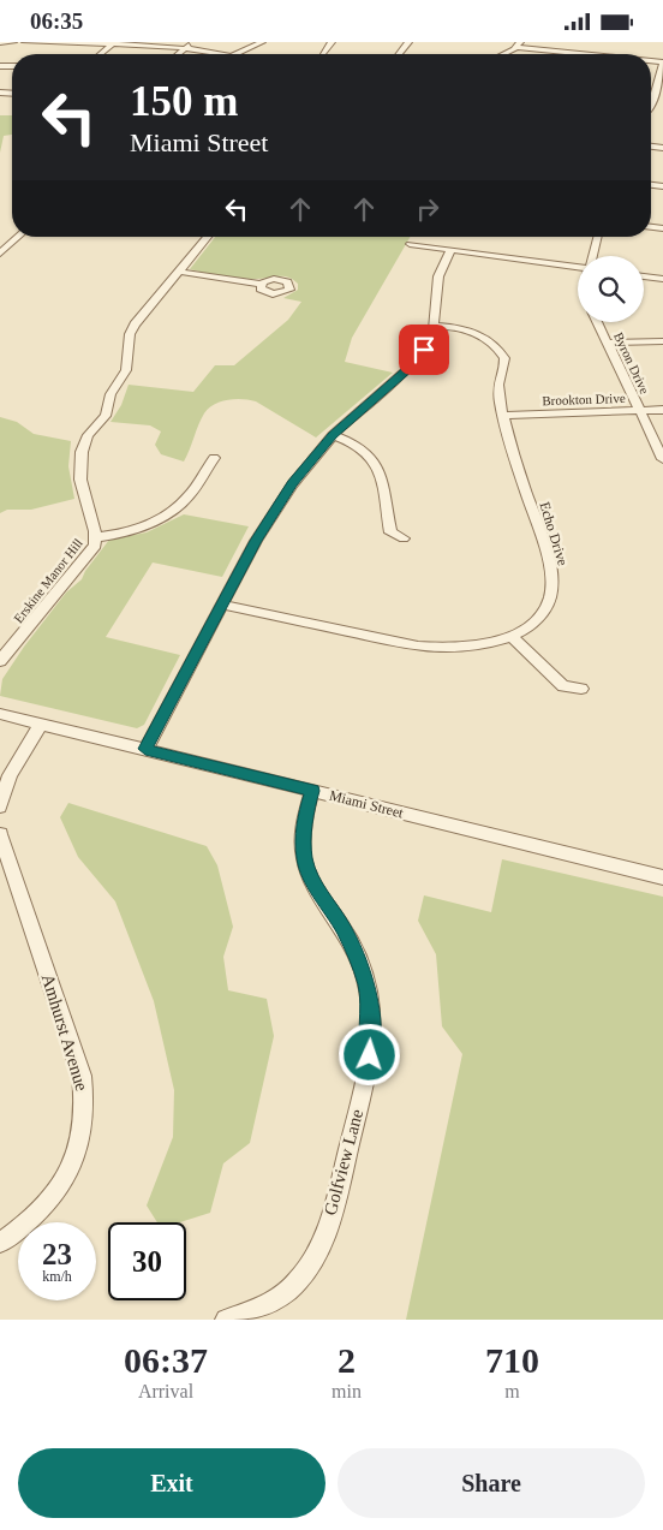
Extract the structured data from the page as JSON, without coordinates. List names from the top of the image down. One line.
{"streets":{"street":["Byron Drive","Brookton Drive","Echo Drive","Erskine Manor Hill","Miami Street","Amhurst Avenue","Golfview Lane"]},"crossings":[["Byron Drive","Brookton Drive"],["Brookton Drive","Echo Drive"],["Miami Street","Golfview Lane"]],"page":{"status":"06:35","turn":["150 m","Miami Street"],"speed":"23 km/h","limit":"30","eta":["06:37","Arrival","2","min","710","m"],"buttons":["Exit","Share"]}}
